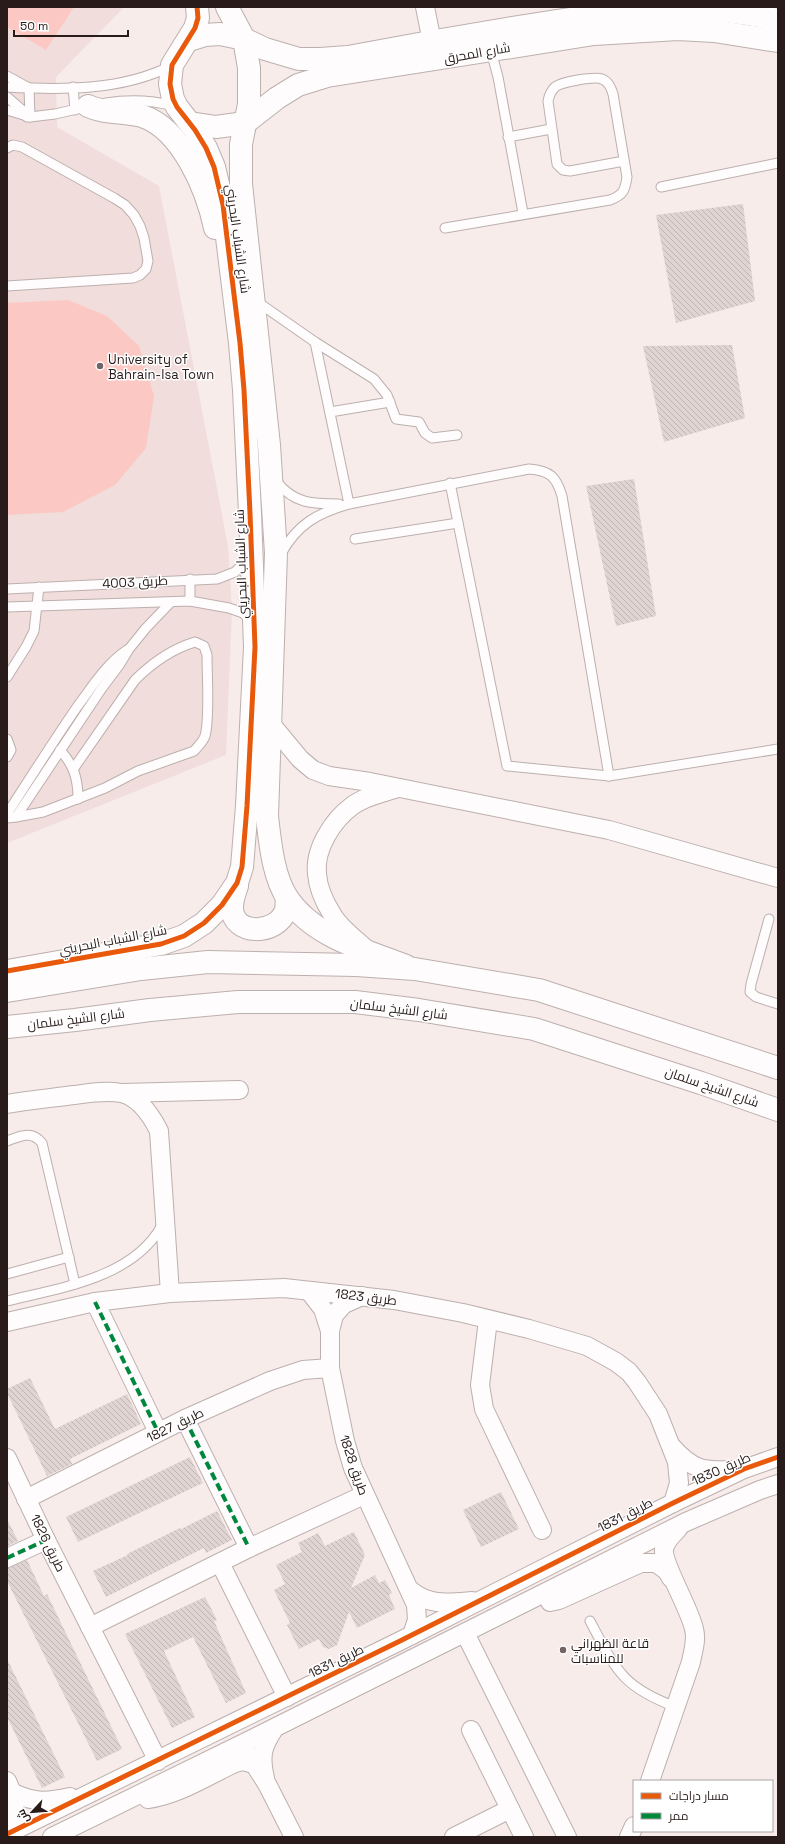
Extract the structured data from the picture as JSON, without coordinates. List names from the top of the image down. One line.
{"streets":{"street":["شارع المحرق","شارع الشباب البحريني","شارع الشيخ سلمان","طريق 1823","طريق 1827","طريق 1828","طريق 1830","طريق 1831","طريق 1826"],"lane":["طريق 4003"]},"crossings":[["شارع المحرق","شارع الشباب البحريني"],["شارع الشباب البحريني","طريق 4003"],["طريق 1823","طريق 1828"],["طريق 1823","طريق 1830"],["طريق 1823","طريق 1831"],["طريق 1827","طريق 1828"],["طريق 1827","طريق 1826"],["طريق 1828","طريق 1831"],["طريق 1830","طريق 1831"],["طريق 1831","طريق 1826"]],"places":["University of Bahrain-Isa Town","قاعة الظهراني للمناسبات"],"legend":["مسار دراجات","ممر"],"scale_bar":"50 m","north":"bottom left"}
